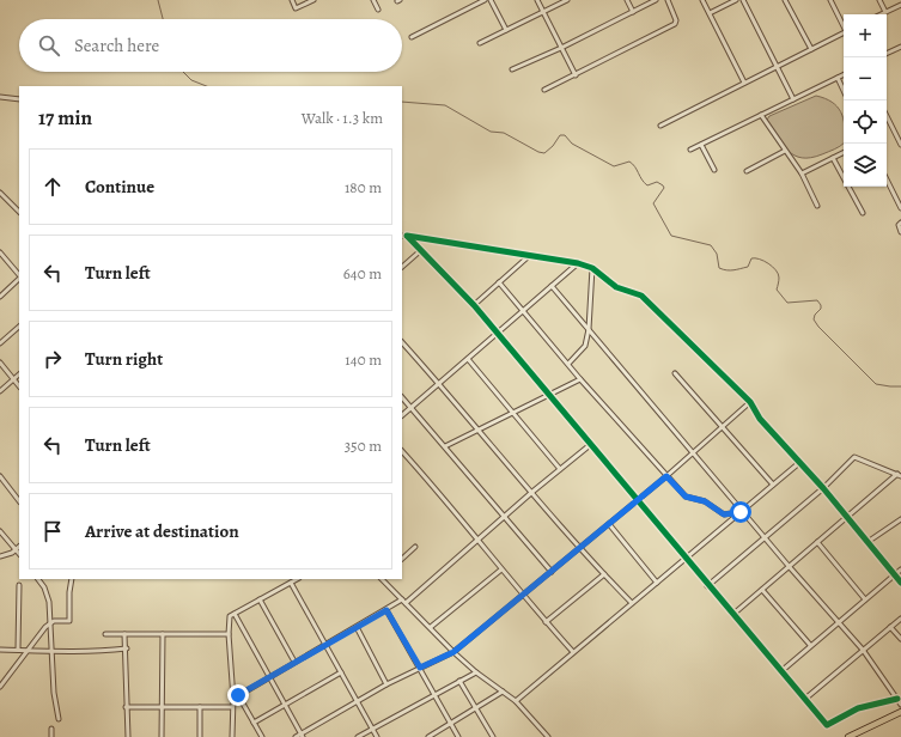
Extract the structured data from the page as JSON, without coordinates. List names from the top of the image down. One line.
{"page":{"map_buttons":["+","−"],"search":"Search here","heading":["17 min","Walk · 1.3 km"],"list":[["Continue","180 m"],["Turn left","640 m"],["Turn right","140 m"],["Turn left","350 m"],"Arrive at destination"]}}
